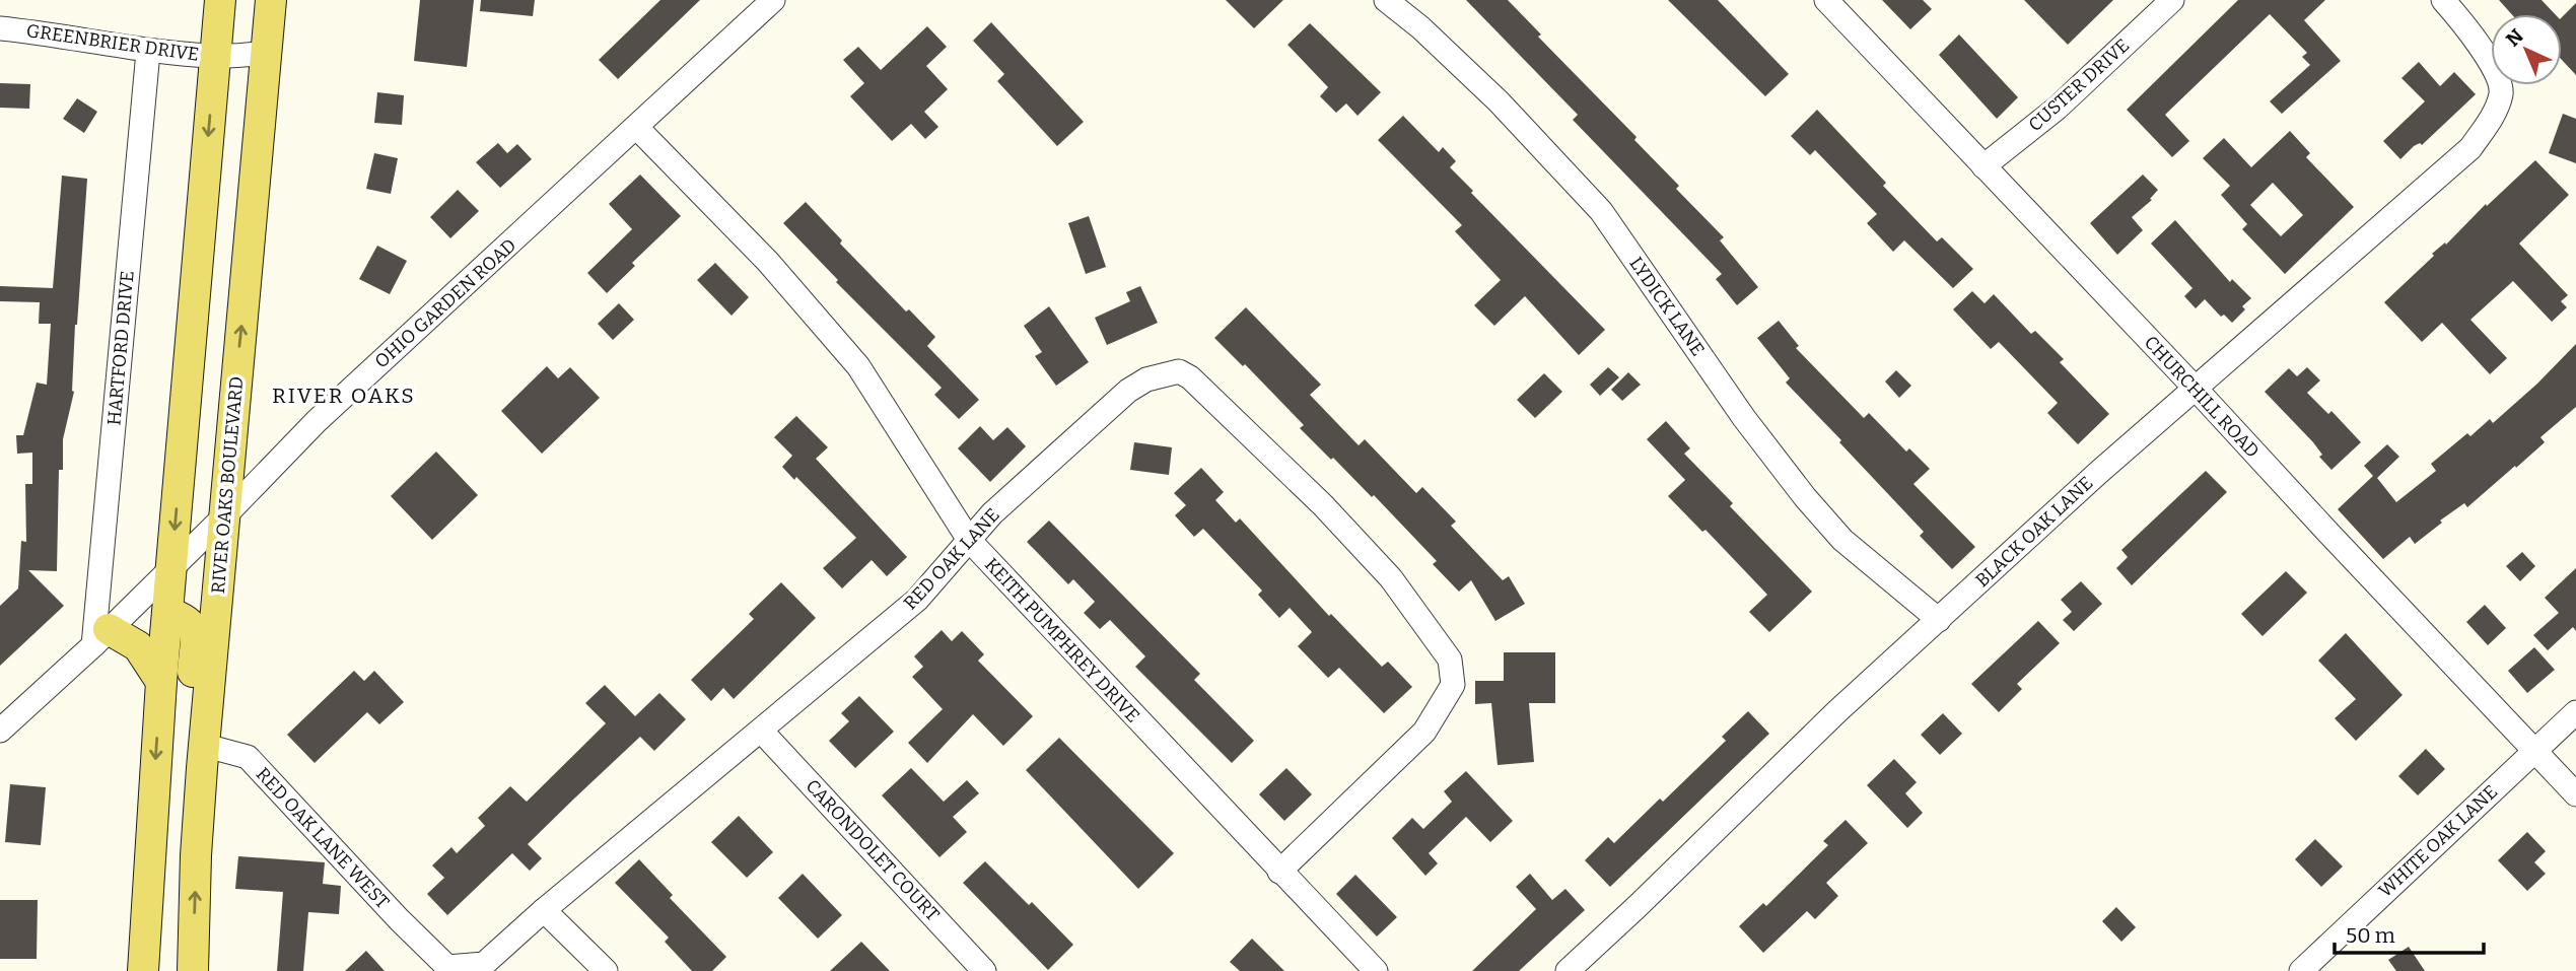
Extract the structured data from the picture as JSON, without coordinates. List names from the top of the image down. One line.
{"streets":{"main road":["RIVER OAKS BOULEVARD"],"street":["GREENBRIER DRIVE","CUSTER DRIVE","OHIO GARDEN ROAD","LYDICK LANE","HARTFORD DRIVE","CHURCHILL ROAD","BLACK OAK LANE","RED OAK LANE","KEITH PUMPHREY DRIVE","RED OAK LANE WEST","WHITE OAK LANE","CARONDOLET COURT"]},"crossings":[["GREENBRIER DRIVE","HARTFORD DRIVE"],["GREENBRIER DRIVE","RIVER OAKS BOULEVARD"],["CUSTER DRIVE","CHURCHILL ROAD"],["OHIO GARDEN ROAD","HARTFORD DRIVE"],["OHIO GARDEN ROAD","RIVER OAKS BOULEVARD"],["OHIO GARDEN ROAD","KEITH PUMPHREY DRIVE"],["LYDICK LANE","BLACK OAK LANE"],["CHURCHILL ROAD","BLACK OAK LANE"],["CHURCHILL ROAD","WHITE OAK LANE"],["RIVER OAKS BOULEVARD","RED OAK LANE WEST"],["RED OAK LANE","KEITH PUMPHREY DRIVE"],["RED OAK LANE","RED OAK LANE WEST"],["RED OAK LANE","CARONDOLET COURT"]],"districts":["RIVER OAKS"],"scale_bar":"50 m","north":"top left"}
